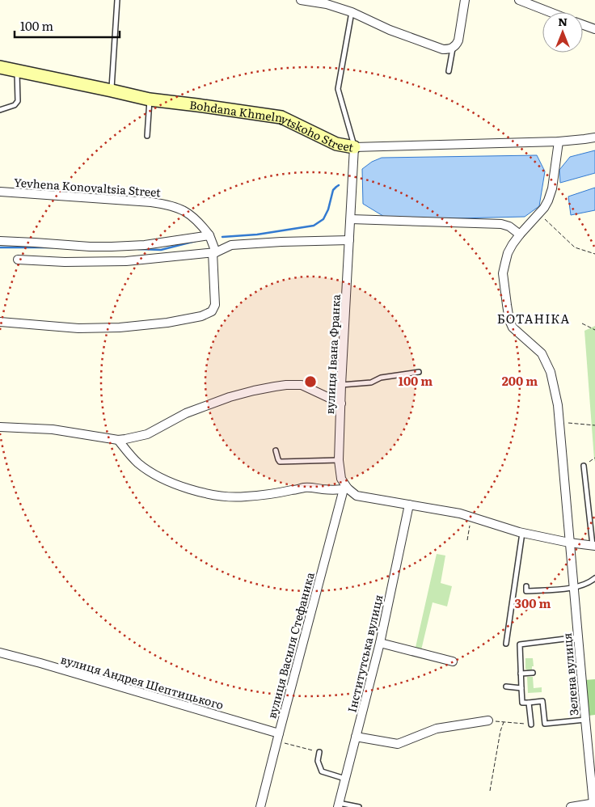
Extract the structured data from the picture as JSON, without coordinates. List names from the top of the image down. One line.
{"streets":{"street":["Bohdana Khmelnytskoho Street","Yevhena Konovaltsia Street","вулиця Івана Франка","вулиця Василя Стефаника","Інститутська вулиця","Зелена вулиця","вулиця Андрея Шептицького"]},"crossings":[["Bohdana Khmelnytskoho Street","вулиця Івана Франка"],["Bohdana Khmelnytskoho Street","Зелена вулиця"],["вулиця Івана Франка","вулиця Василя Стефаника"],["вулиця Василя Стефаника","вулиця Андрея Шептицького"]],"districts":["БОТАНІКА"],"scale_bar":"100 m","north":"top","rings":["100 m","200 m","300 m"]}
